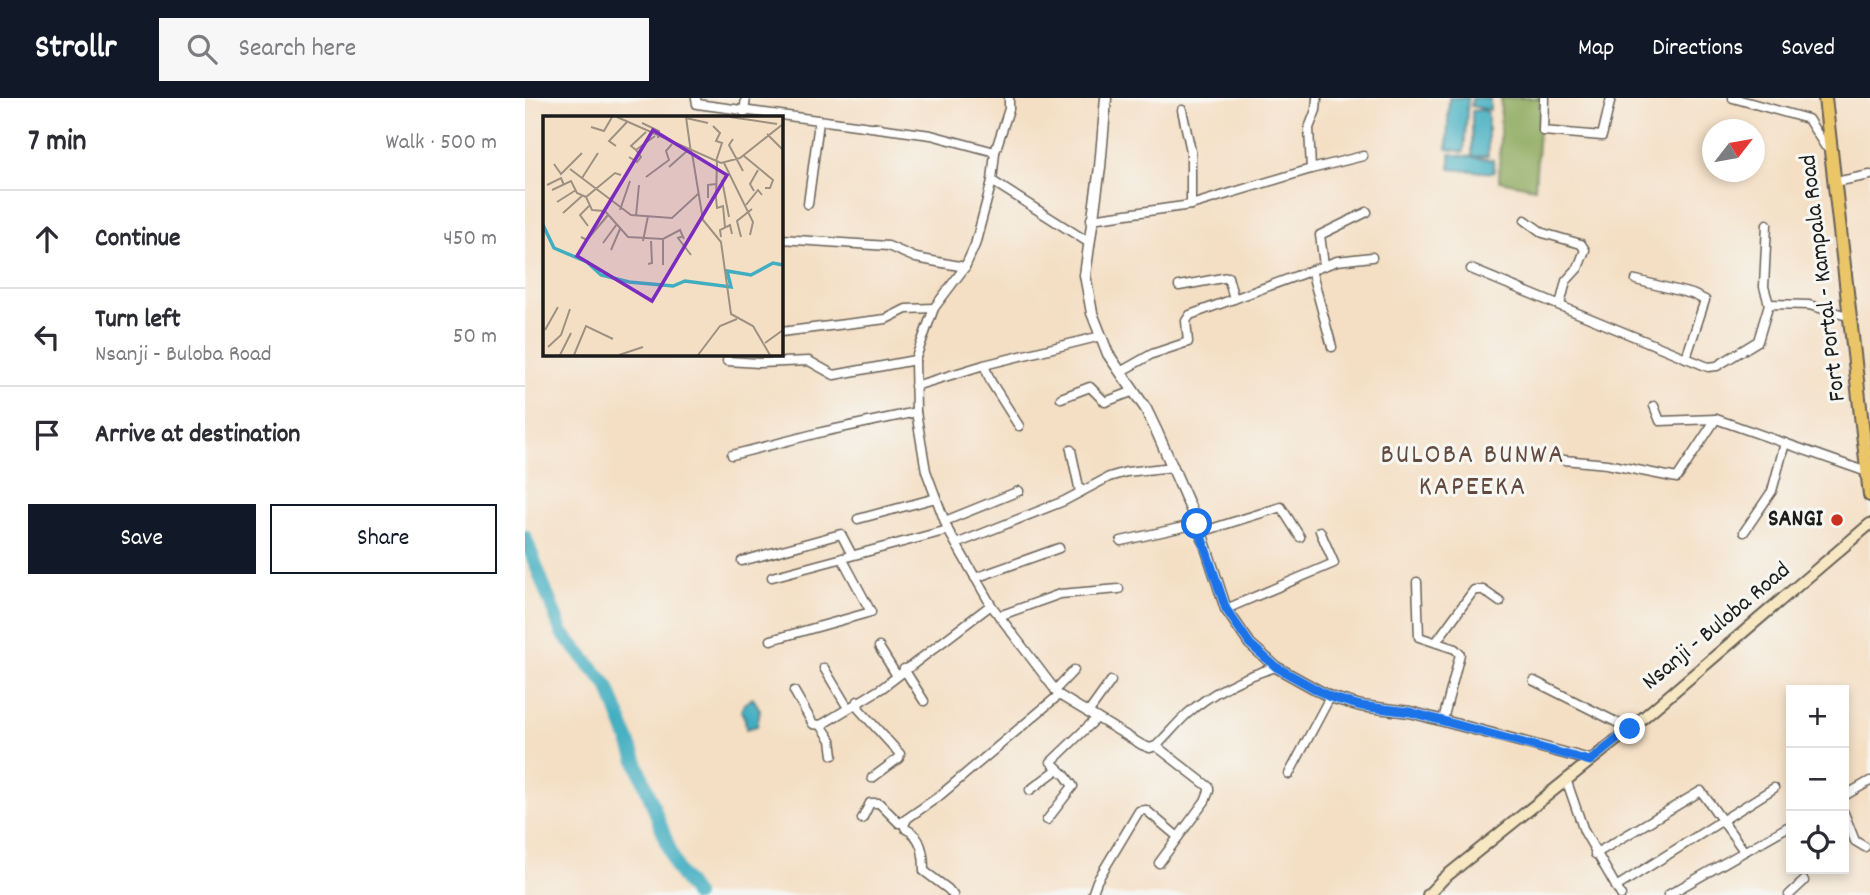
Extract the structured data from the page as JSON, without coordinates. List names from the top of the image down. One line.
{"streets":{"main road":["Fort Portal - Kampala Road","Nsanji - Buloba Road"]},"districts":["BULOBA BUNWA KAPEEKA"],"places":["SANGI"],"north":"top right","page":{"header":"Strollr","search":"Search here","nav":["Map","Directions","Saved"],"heading":["7 min","Walk · 500 m"],"list":[["Continue","450 m"],["Turn left","Nsanji - Buloba Road","50 m"],"Arrive at destination"],"buttons":["Save","Share"],"map_buttons":["+","−"]}}
